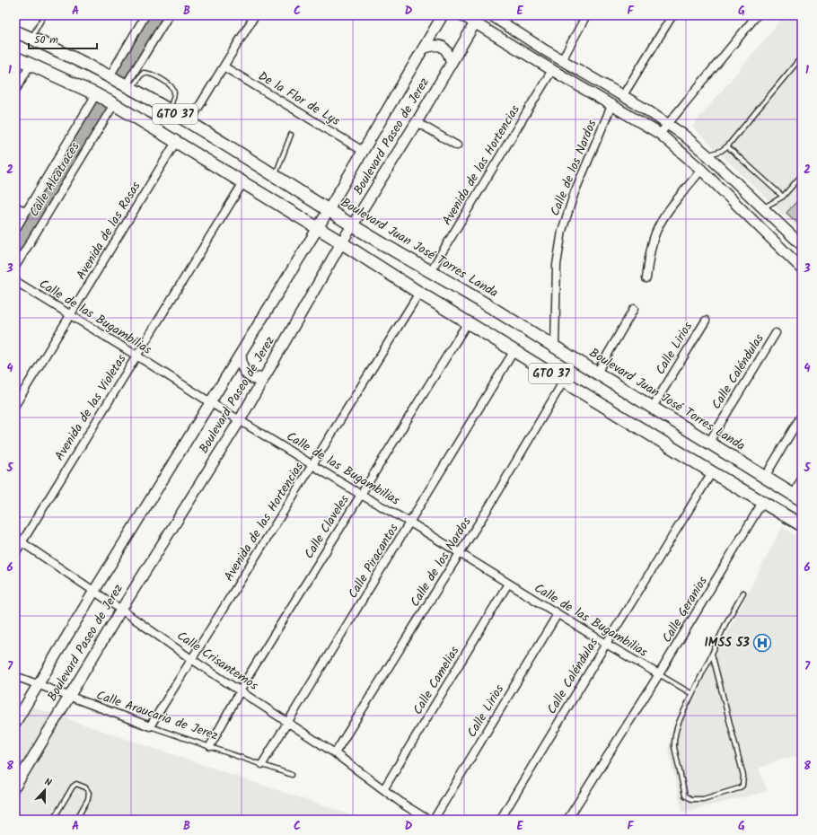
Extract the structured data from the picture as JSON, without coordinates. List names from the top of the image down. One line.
{"streets":{"main road":["GTO 37","Boulevard Paseo de Jerez","Boulevard Juan José Torres Landa"],"street":["De la Flor de Lys","Avenida de las Hortencias","Calle de los Nardos","Calle Alcatraces","Avenida de las Rosas","Calle de las Bugambilias","Calle Lirios","Calle Caléndulas","Avenida de las Violetas","Calle Claveles","Calle Piracantos","Calle Geranios","Calle Crisantemos","Calle Camelias","Calle Araucaria de Jerez"]},"crossings":[["De la Flor de Lys","Boulevard Paseo de Jerez"],["GTO 37","Boulevard Paseo de Jerez"],["GTO 37","Avenida de las Hortencias"],["GTO 37","Calle de los Nardos"],["GTO 37","Calle Alcatraces"],["GTO 37","Avenida de las Rosas"],["GTO 37","Calle Caléndulas"],["GTO 37","Avenida de las Violetas"],["GTO 37","Calle Claveles"],["GTO 37","Calle Piracantos"],["GTO 37","Calle Geranios"],["Boulevard Paseo de Jerez","Boulevard Juan José Torres Landa"],["Boulevard Paseo de Jerez","Calle de las Bugambilias"],["Boulevard Paseo de Jerez","Calle Crisantemos"],["Boulevard Paseo de Jerez","Calle Araucaria de Jerez"],["Avenida de las Hortencias","Boulevard Juan José Torres Landa"],["Avenida de las Hortencias","Calle de las Bugambilias"],["Avenida de las Hortencias","Calle Crisantemos"],["Avenida de las Hortencias","Calle Araucaria de Jerez"],["Calle de los Nardos","Boulevard Juan José Torres Landa"],["Calle de los Nardos","Calle de las Bugambilias"],["Calle de los Nardos","Calle Crisantemos"],["Avenida de las Rosas","Calle de las Bugambilias"],["Boulevard Juan José Torres Landa","Calle Lirios"],["Boulevard Juan José Torres Landa","Calle Caléndulas"],["Calle de las Bugambilias","Calle Lirios"],["Calle de las Bugambilias","Calle Caléndulas"],["Calle de las Bugambilias","Avenida de las Violetas"],["Calle de las Bugambilias","Calle Claveles"],["Calle de las Bugambilias","Calle Piracantos"],["Calle de las Bugambilias","Calle Geranios"],["Calle de las Bugambilias","Calle Camelias"],["Avenida de las Violetas","Calle Crisantemos"],["Calle Claveles","Calle Crisantemos"],["Calle Claveles","Calle Araucaria de Jerez"],["Calle Piracantos","Calle Crisantemos"],["Calle Piracantos","Calle Araucaria de Jerez"],["Calle Crisantemos","Calle Camelias"]],"places":{"hospital":["IMSS 53"]},"scale_bar":"50 m","north":"top","grid":{"columns":["A","B","C","D","E","F","G"],"rows":["1","2","3","4","5","6","7","8"]}}
